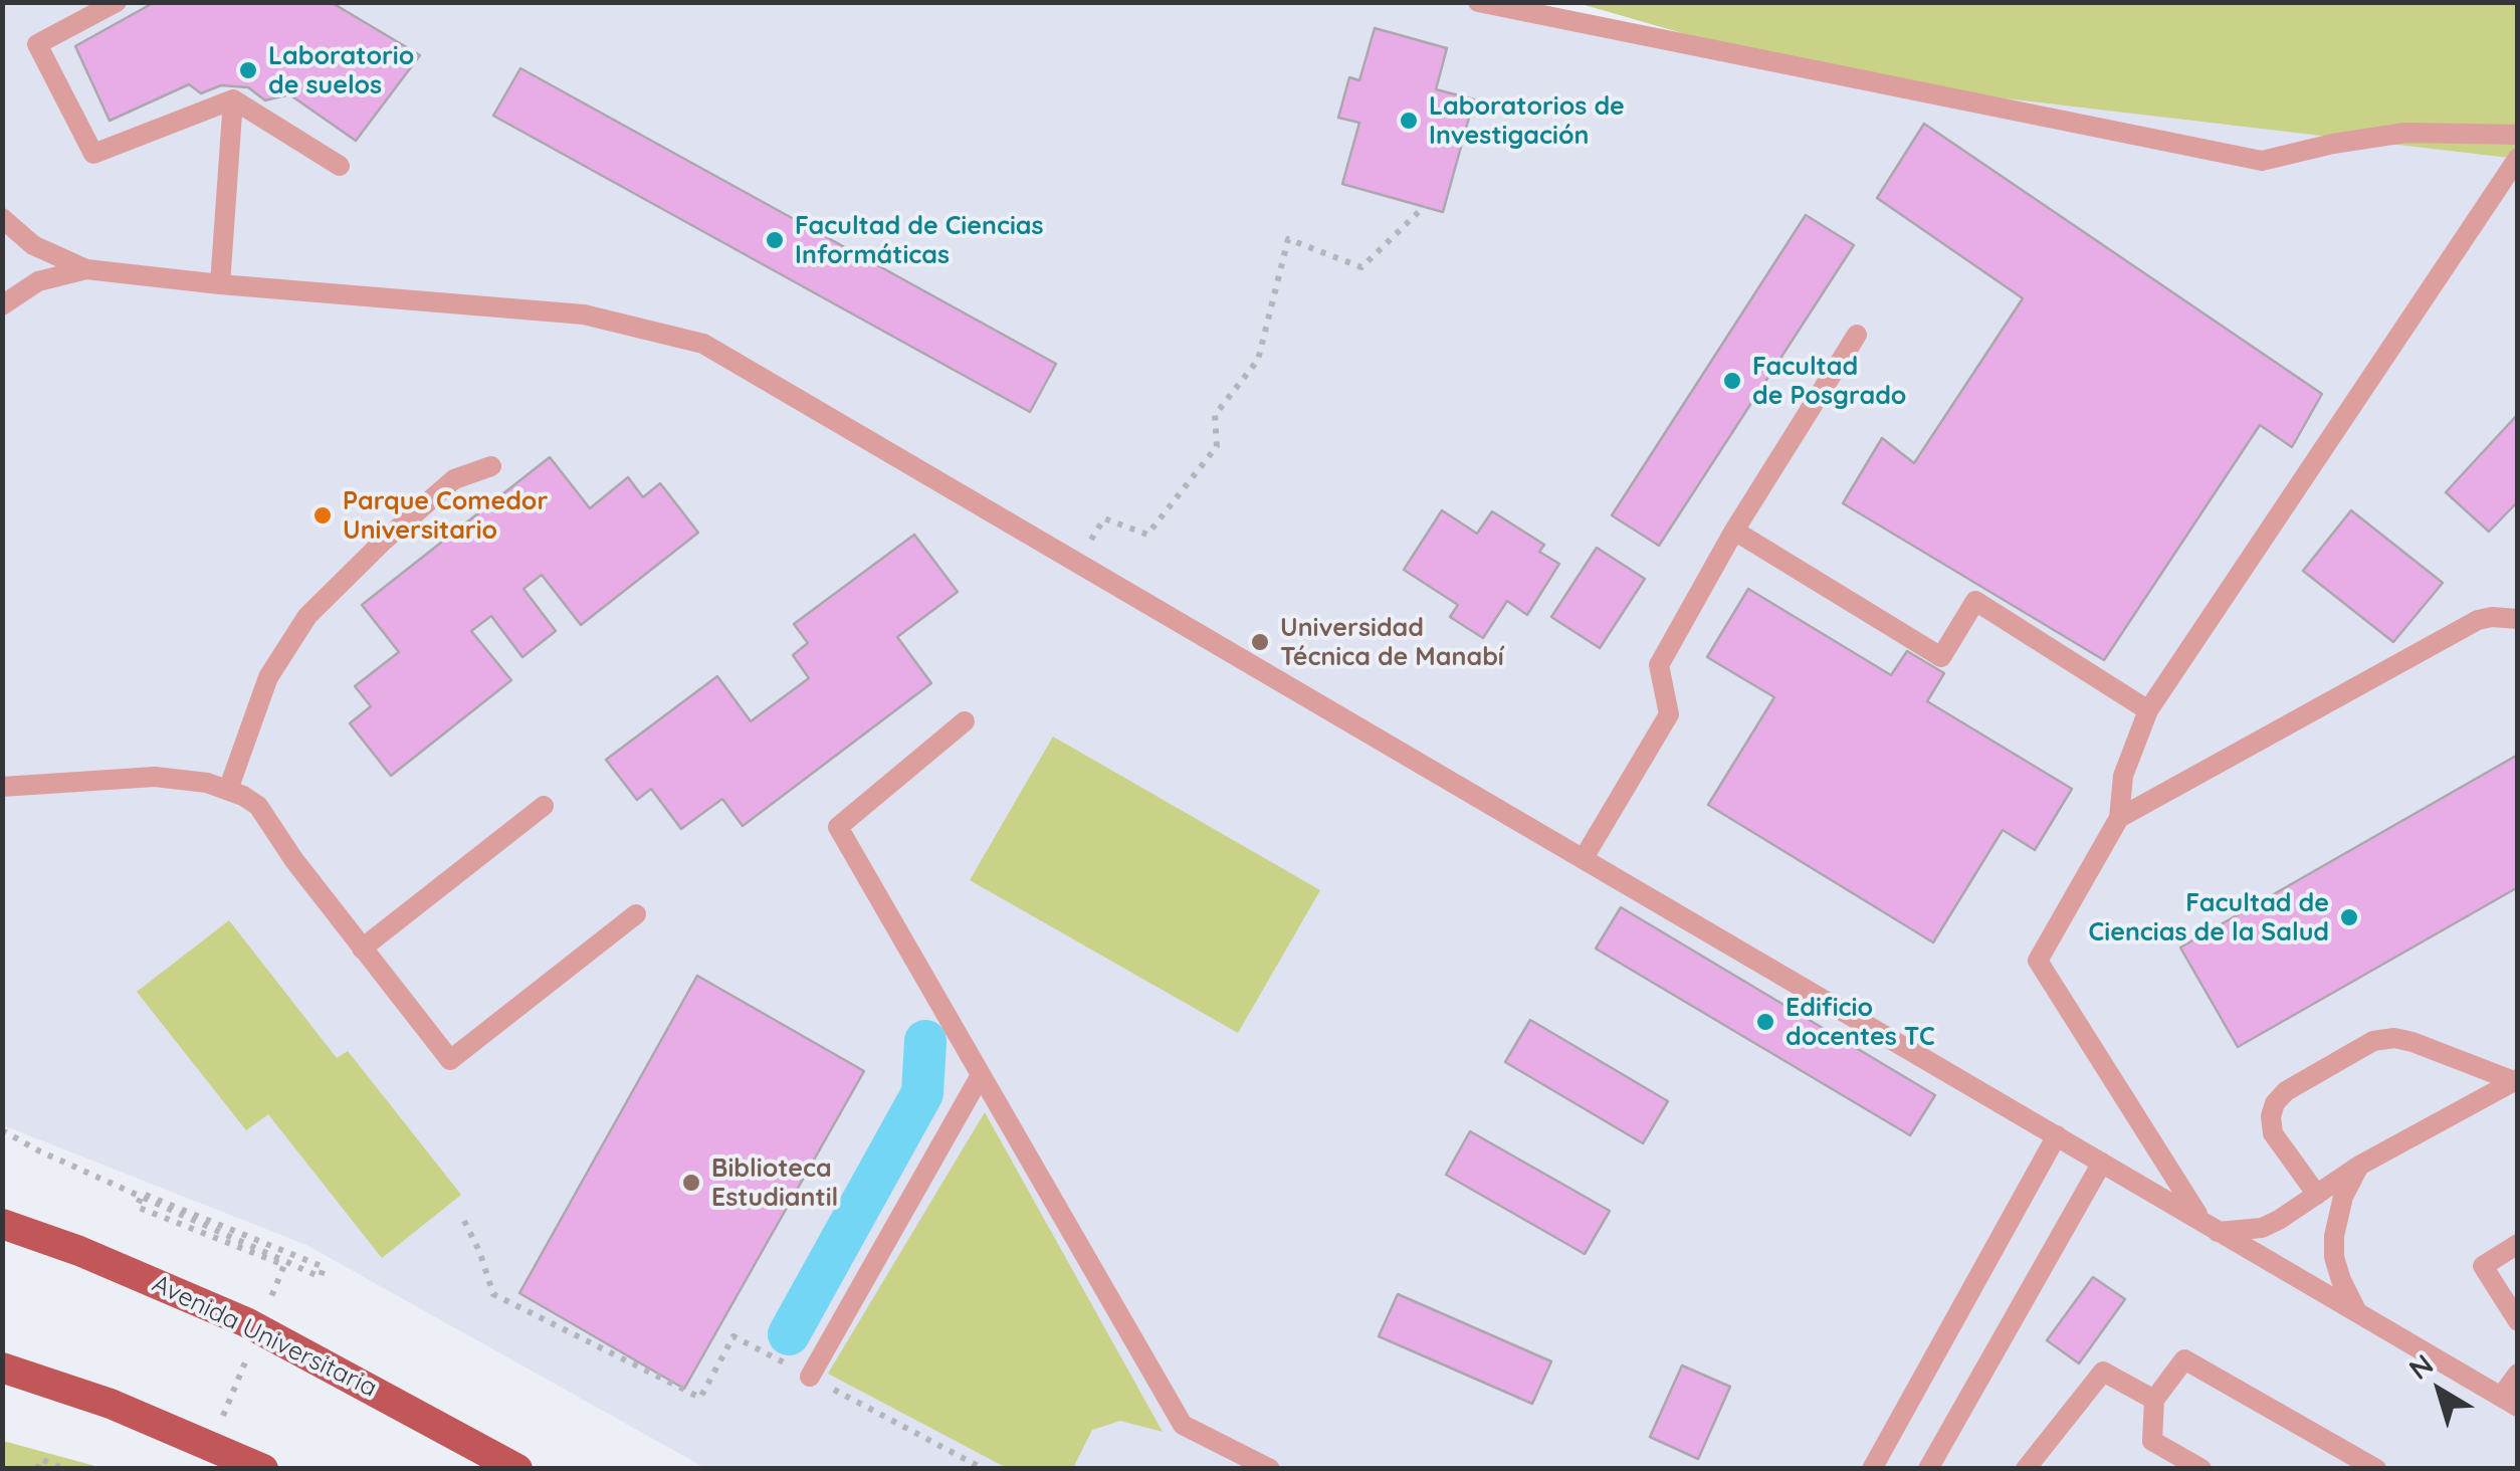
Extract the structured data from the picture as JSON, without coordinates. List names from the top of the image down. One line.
{"streets":{"main road":["Avenida Universitaria"]},"places":["Laboratorio de suelos","Laboratorios de Investigación","Facultad de Ciencias Informáticas","Facultad de Posgrado","Parque Comedor Universitario","Universidad Técnica de Manabí","Facultad de Ciencias de la Salud","Edificio docentes TC","Biblioteca Estudiantil"],"north":"top left"}
